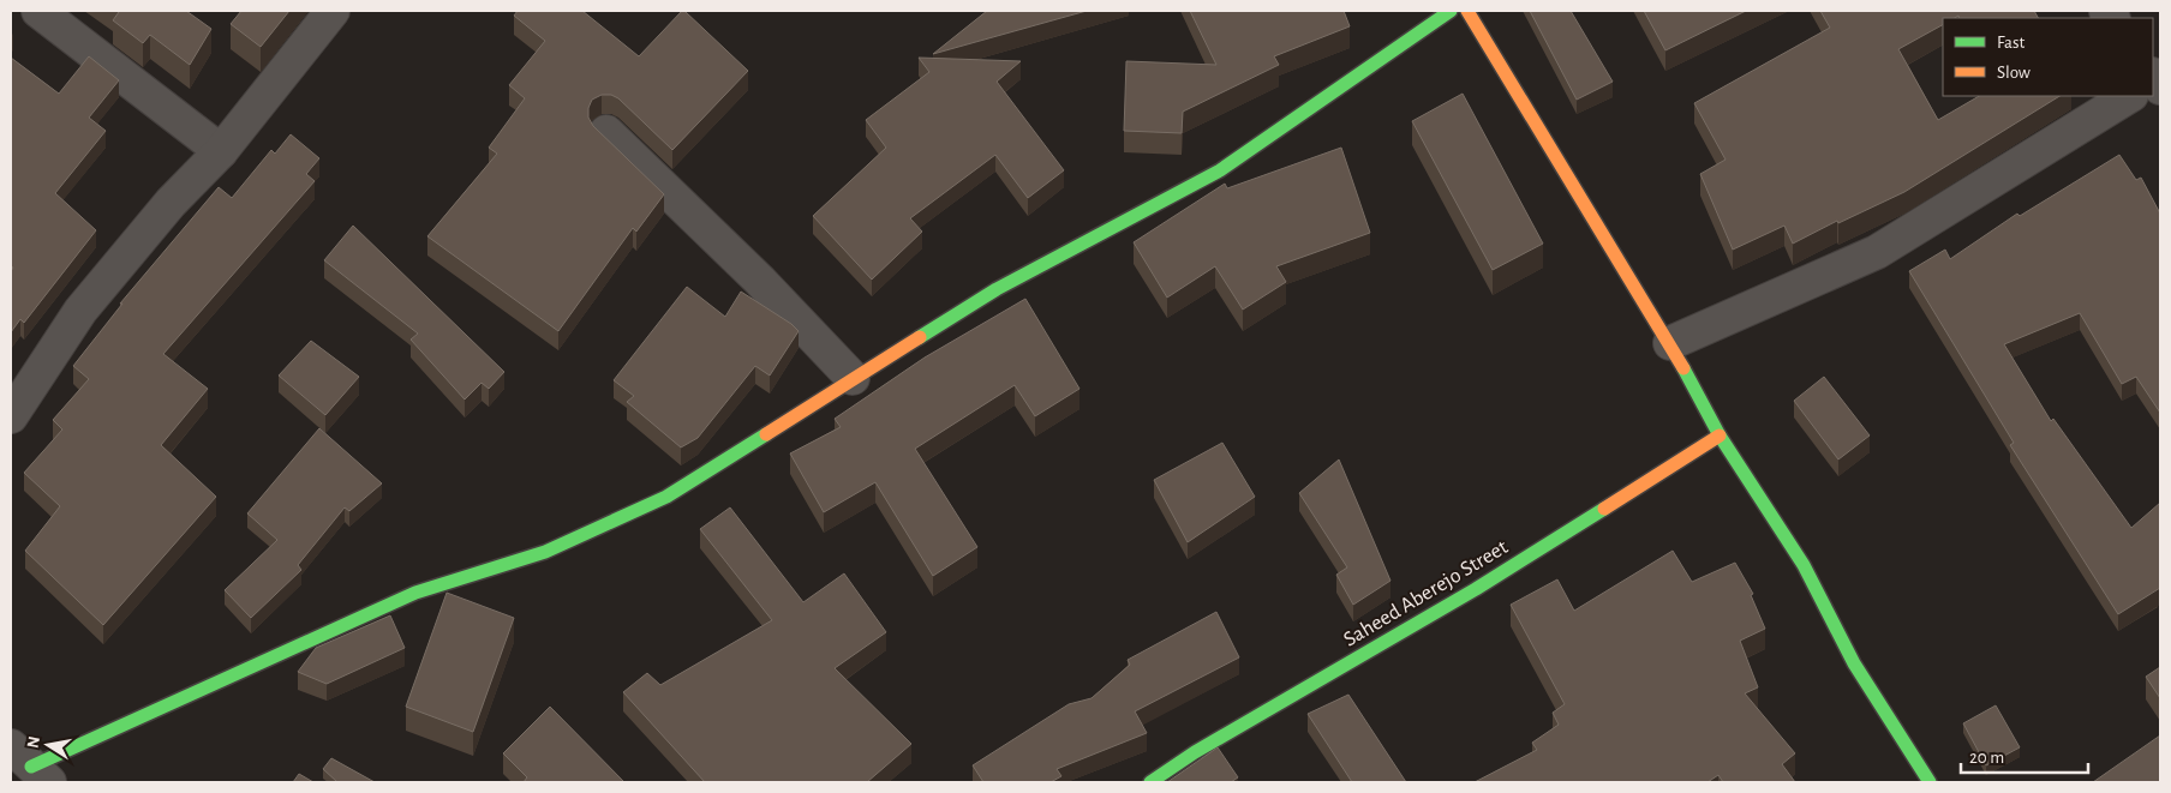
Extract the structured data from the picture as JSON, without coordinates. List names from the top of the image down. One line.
{"streets":{"street":["Saheed Aberejo Street"]},"legend":["Fast","Slow"],"scale_bar":"20 m","north":"left"}
